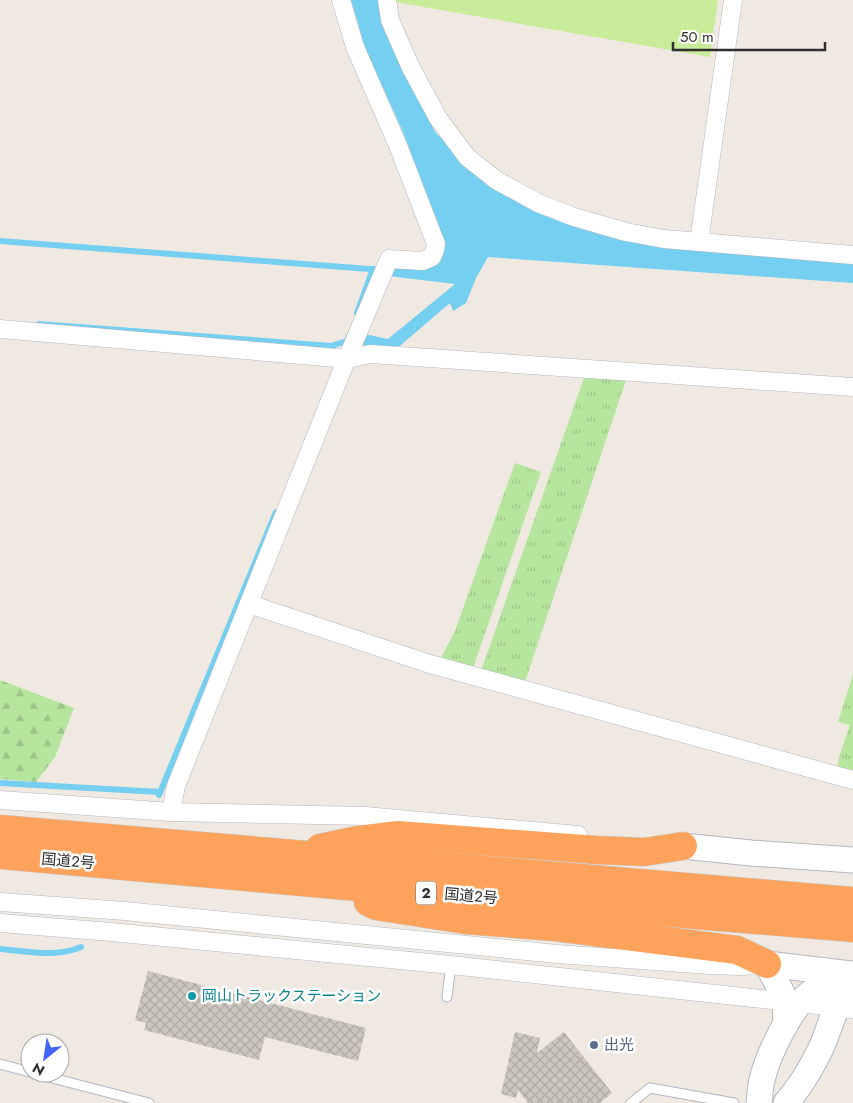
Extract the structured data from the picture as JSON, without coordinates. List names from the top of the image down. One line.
{"streets":{"highway":["国道2号","2"]},"places":["岡山トラックステーション","出光"],"scale_bar":"50 m","north":"bottom left"}
